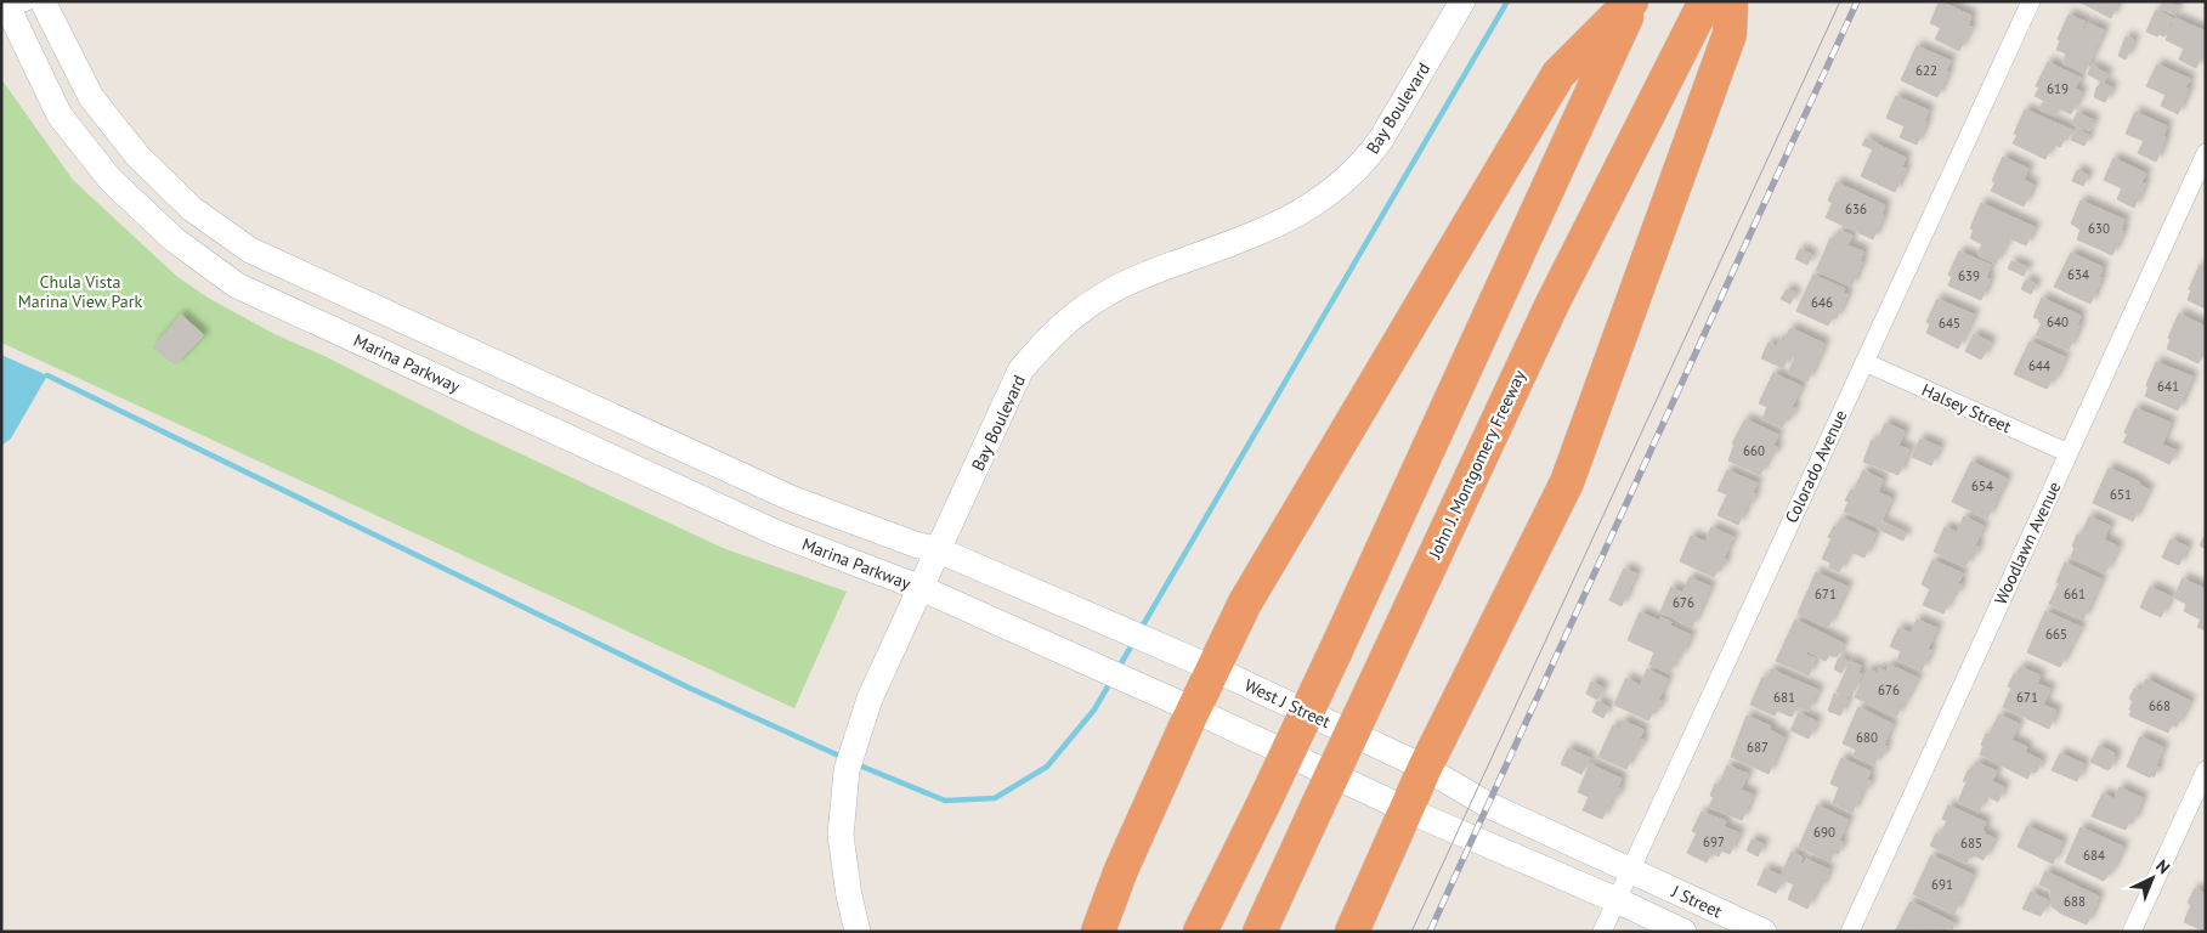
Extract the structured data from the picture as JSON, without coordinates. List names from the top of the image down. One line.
{"streets":{"highway":["John J. Montgomery Freeway"],"main road":["Bay Boulevard","Marina Parkway","West J Street","J Street"],"street":["Halsey Street","Colorado Avenue","Woodlawn Avenue"]},"crossings":[["Bay Boulevard","Marina Parkway"],["Bay Boulevard","West J Street"],["Halsey Street","Colorado Avenue"],["Halsey Street","Woodlawn Avenue"],["Colorado Avenue","West J Street"],["Colorado Avenue","J Street"],["West J Street","J Street"]],"parks":["Chula Vista Marina View Park"],"house_numbers":["622","619","636","630","634","639","646","640","645","644","641","660","654","651","671","661","676","665","676","681","671","668","680","687","690","697","685","684","691","688"],"north":"top right"}
